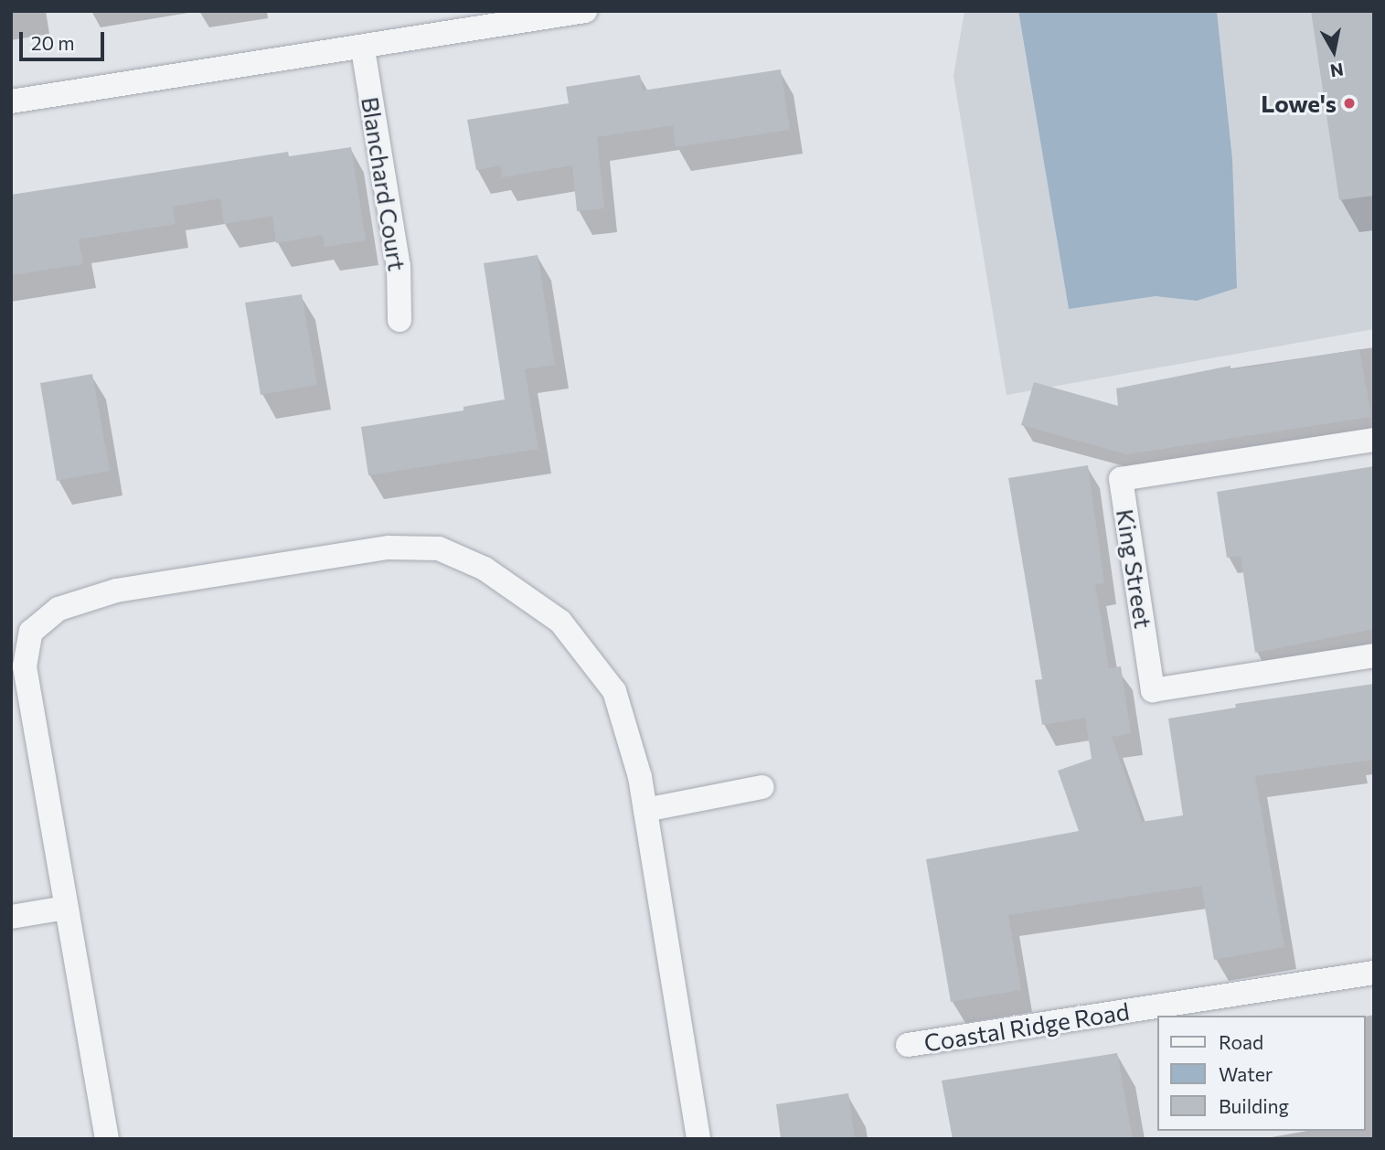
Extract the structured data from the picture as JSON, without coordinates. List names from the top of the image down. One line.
{"streets":{"street":["Blanchard Court","King Street","Coastal Ridge Road"]},"places":["Lowe's"],"legend":["Road","Water","Building"],"scale_bar":"20 m","north":"bottom"}
